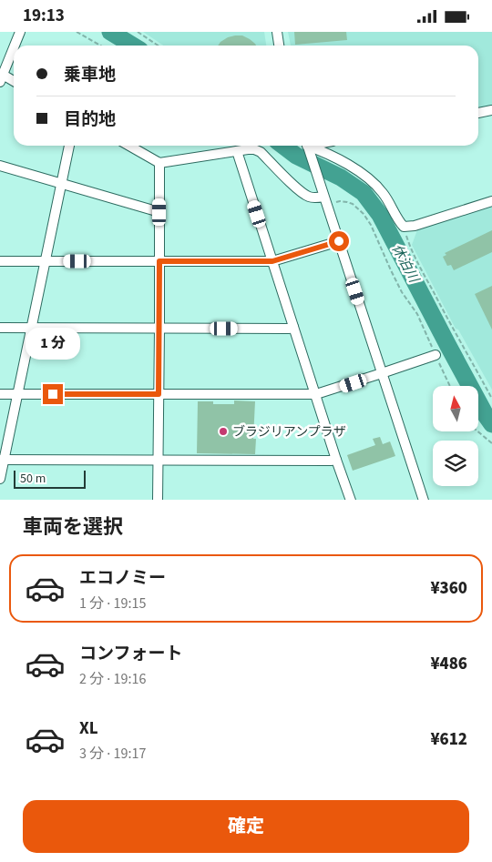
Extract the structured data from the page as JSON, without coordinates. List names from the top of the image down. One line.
{"water":["休泊川"],"places":["ブラジリアンプラザ"],"scale_bar":"50 m","north":"top","page":{"status":"19:13","banner":["乗車地","目的地"],"bubble":"1 分","scale":"50 m","heading":"車両を選択","list":[{"name":"エコノミー","note":"1 分 · 19:15","value":"¥360"},{"name":"コンフォート","note":"2 分 · 19:16","value":"¥486"},{"name":"XL","note":"3 分 · 19:17","value":"¥612"}],"buttons":"確定"}}
